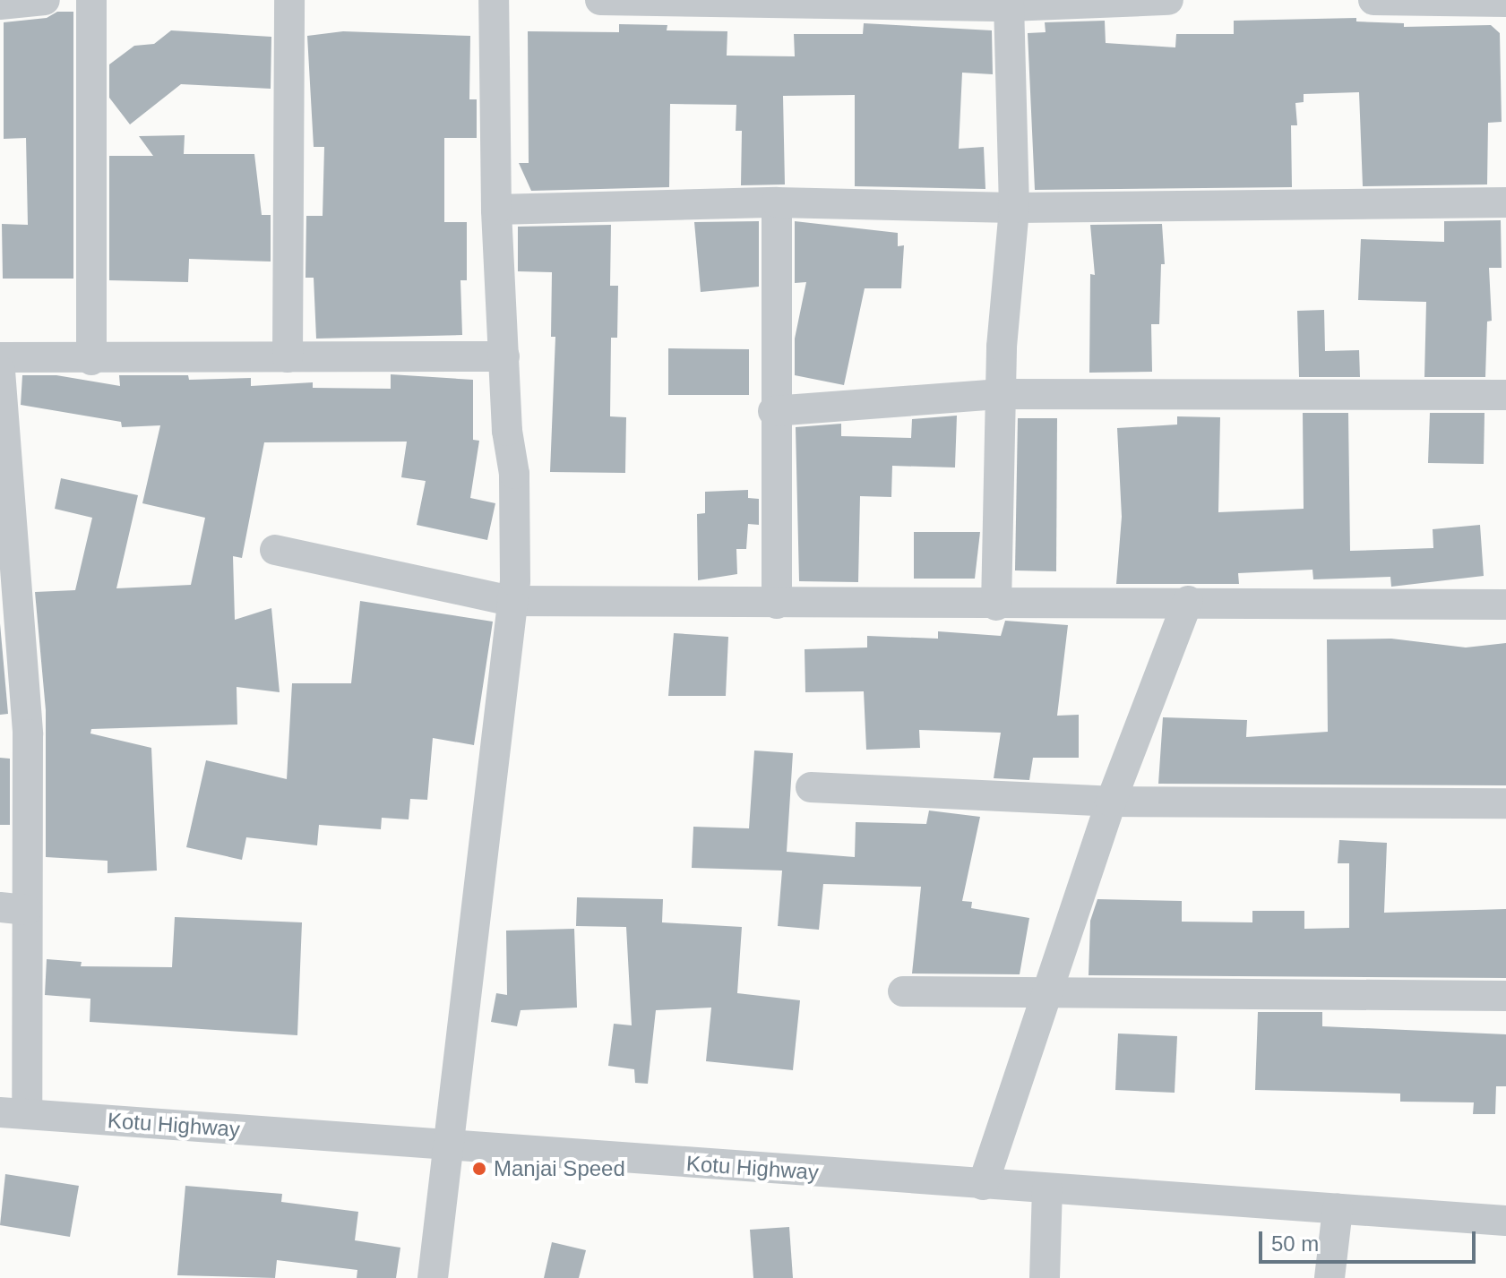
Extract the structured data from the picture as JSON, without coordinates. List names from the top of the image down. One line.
{"streets":{"street":["Kotu Highway"]},"places":["Manjai Speed"],"scale_bar":"50 m"}
